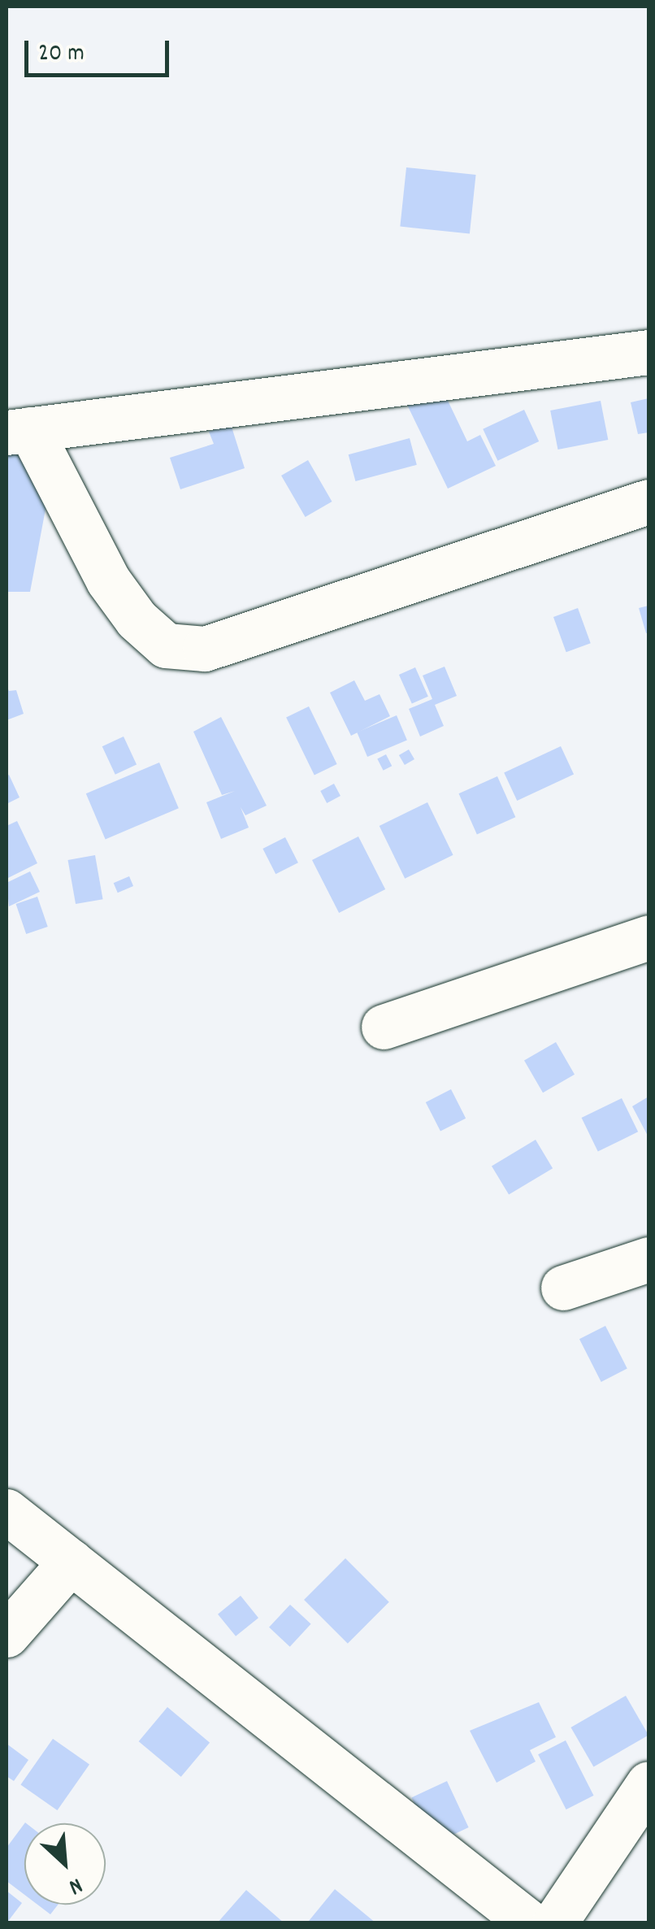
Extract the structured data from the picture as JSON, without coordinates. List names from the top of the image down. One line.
{"scale_bar":"20 m","north":"bottom right"}
